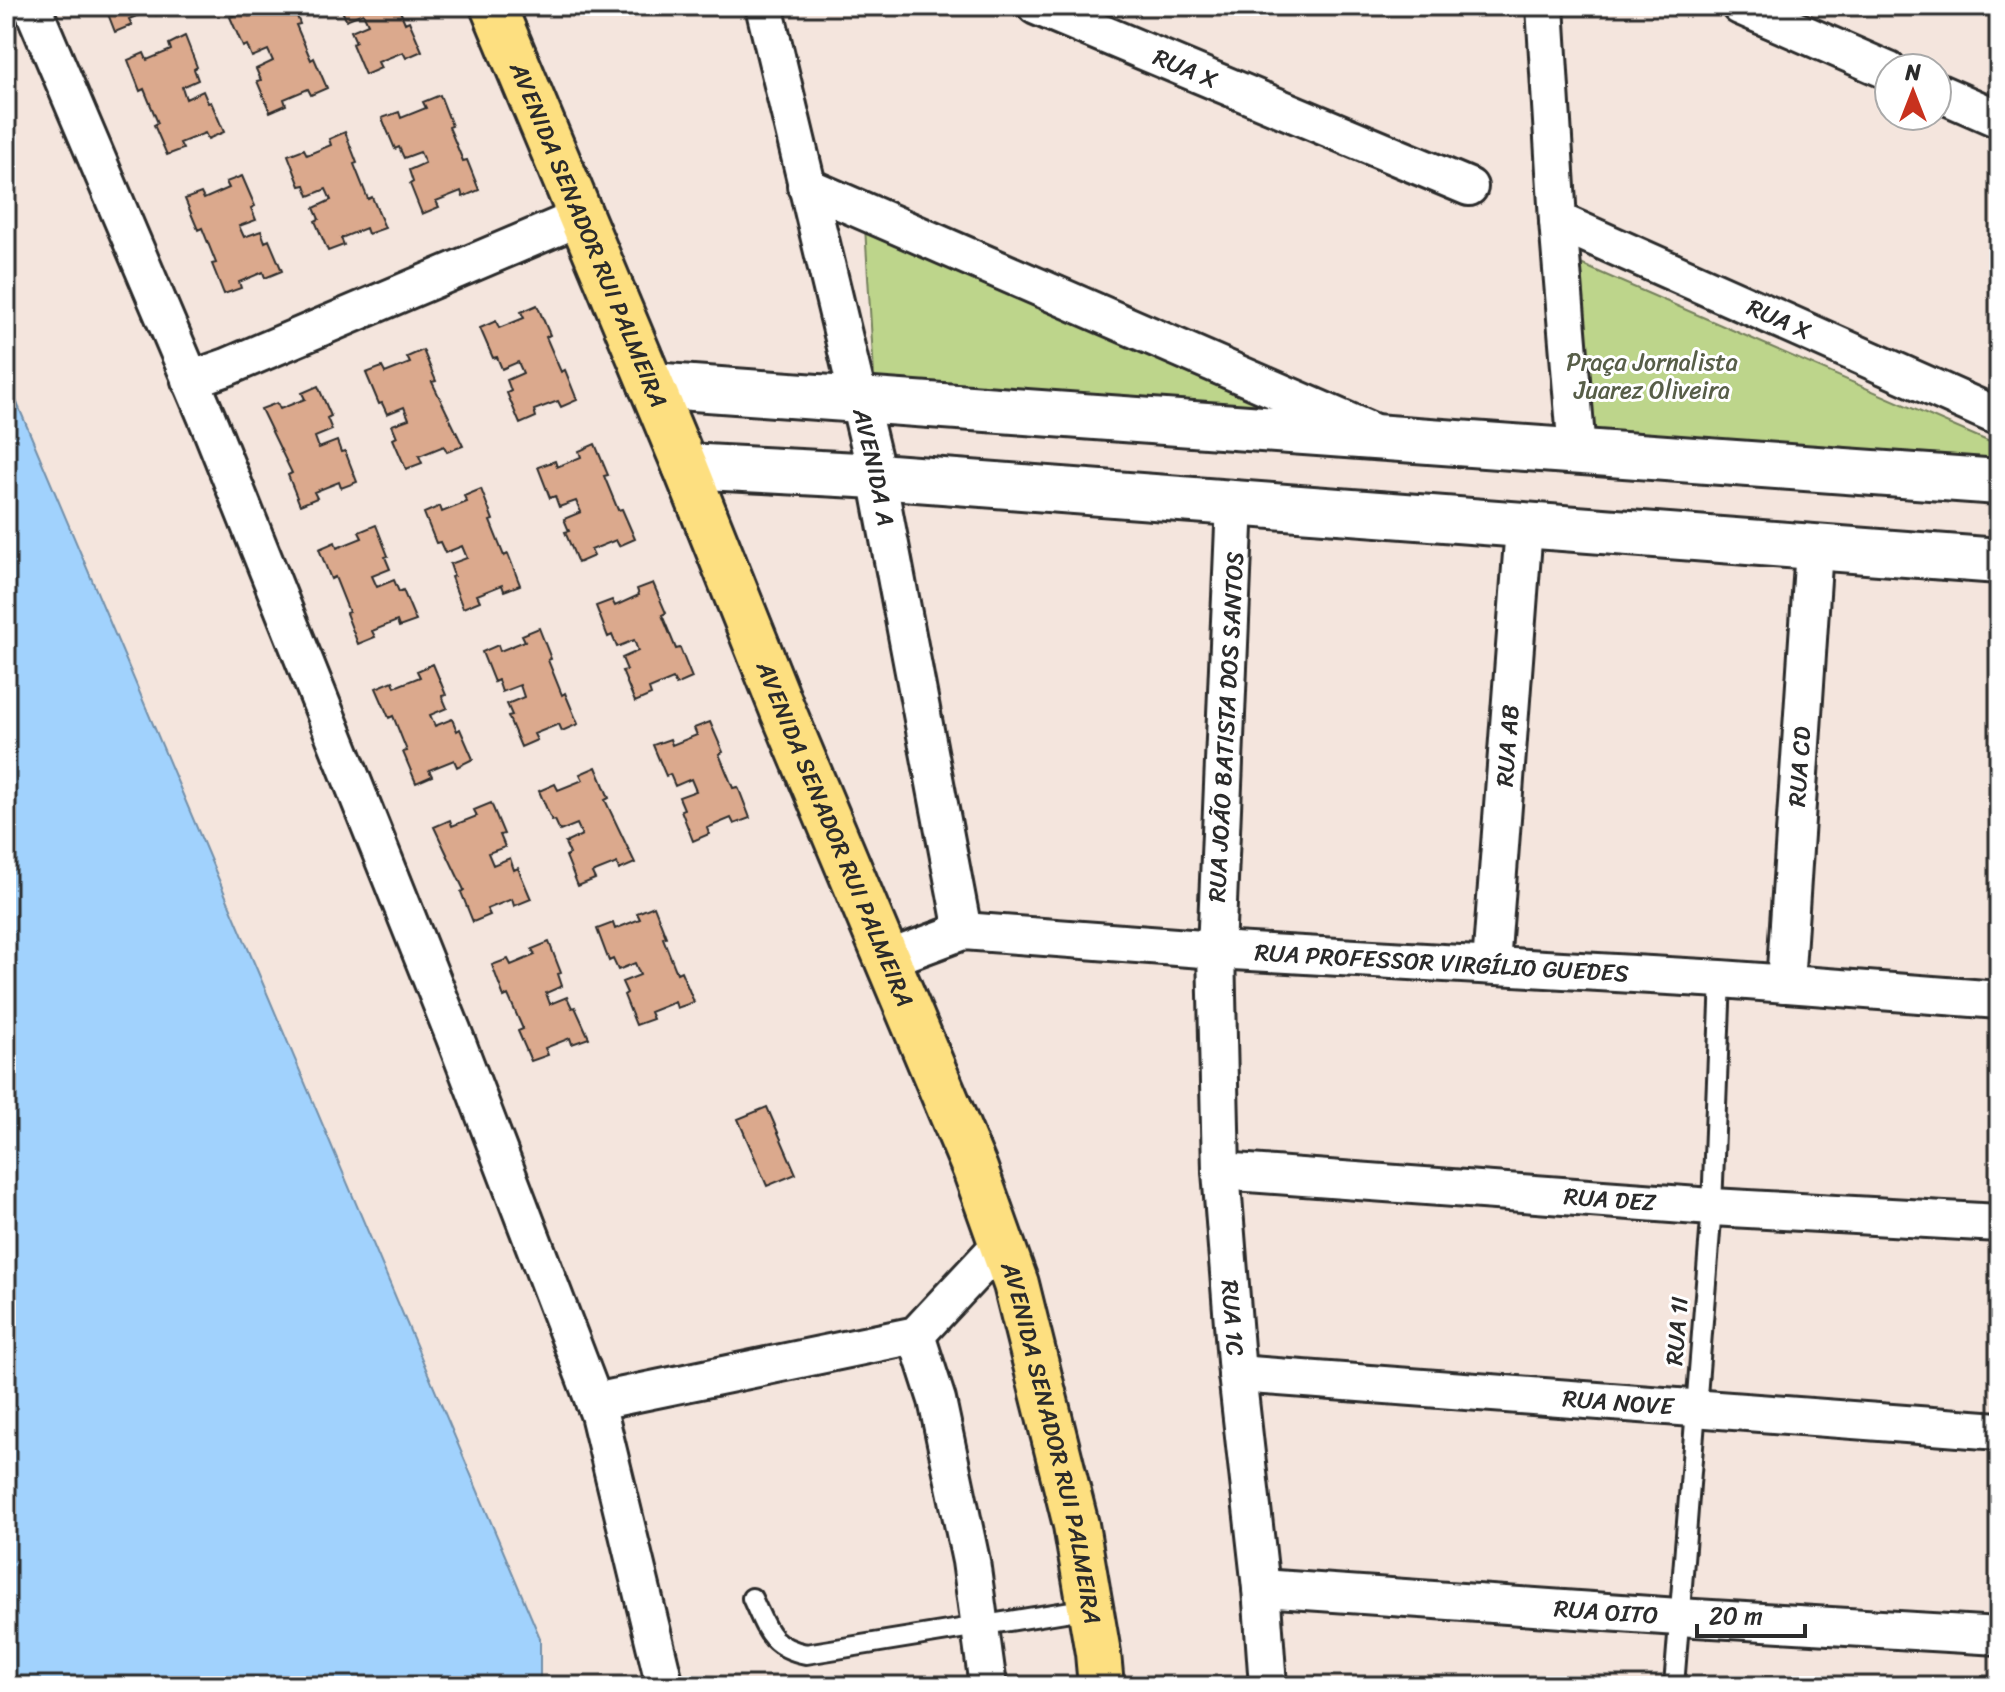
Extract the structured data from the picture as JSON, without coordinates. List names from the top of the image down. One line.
{"streets":{"main road":["AVENIDA SENADOR RUI PALMEIRA"],"street":["RUA X","AVENIDA A","RUA JOÃO BATISTA DOS SANTOS","RUA AB","RUA CD","RUA PROFESSOR VIRGÍLIO GUEDES","RUA DEZ","RUA 1C","RUA NOVE","RUA OITO"],"lane":["RUA 1I"]},"crossings":[["AVENIDA SENADOR RUI PALMEIRA","RUA PROFESSOR VIRGÍLIO GUEDES"],["AVENIDA A","RUA PROFESSOR VIRGÍLIO GUEDES"],["RUA JOÃO BATISTA DOS SANTOS","RUA PROFESSOR VIRGÍLIO GUEDES"],["RUA JOÃO BATISTA DOS SANTOS","RUA 1C"],["RUA AB","RUA PROFESSOR VIRGÍLIO GUEDES"],["RUA CD","RUA PROFESSOR VIRGÍLIO GUEDES"],["RUA PROFESSOR VIRGÍLIO GUEDES","RUA 1C"],["RUA PROFESSOR VIRGÍLIO GUEDES","RUA 1I"],["RUA DEZ","RUA 1C"],["RUA DEZ","RUA 1I"],["RUA 1C","RUA NOVE"],["RUA 1C","RUA OITO"],["RUA 1I","RUA NOVE"],["RUA 1I","RUA OITO"]],"parks":["Praça Jornalista Juarez Oliveira"],"scale_bar":"20 m","north":"top"}
